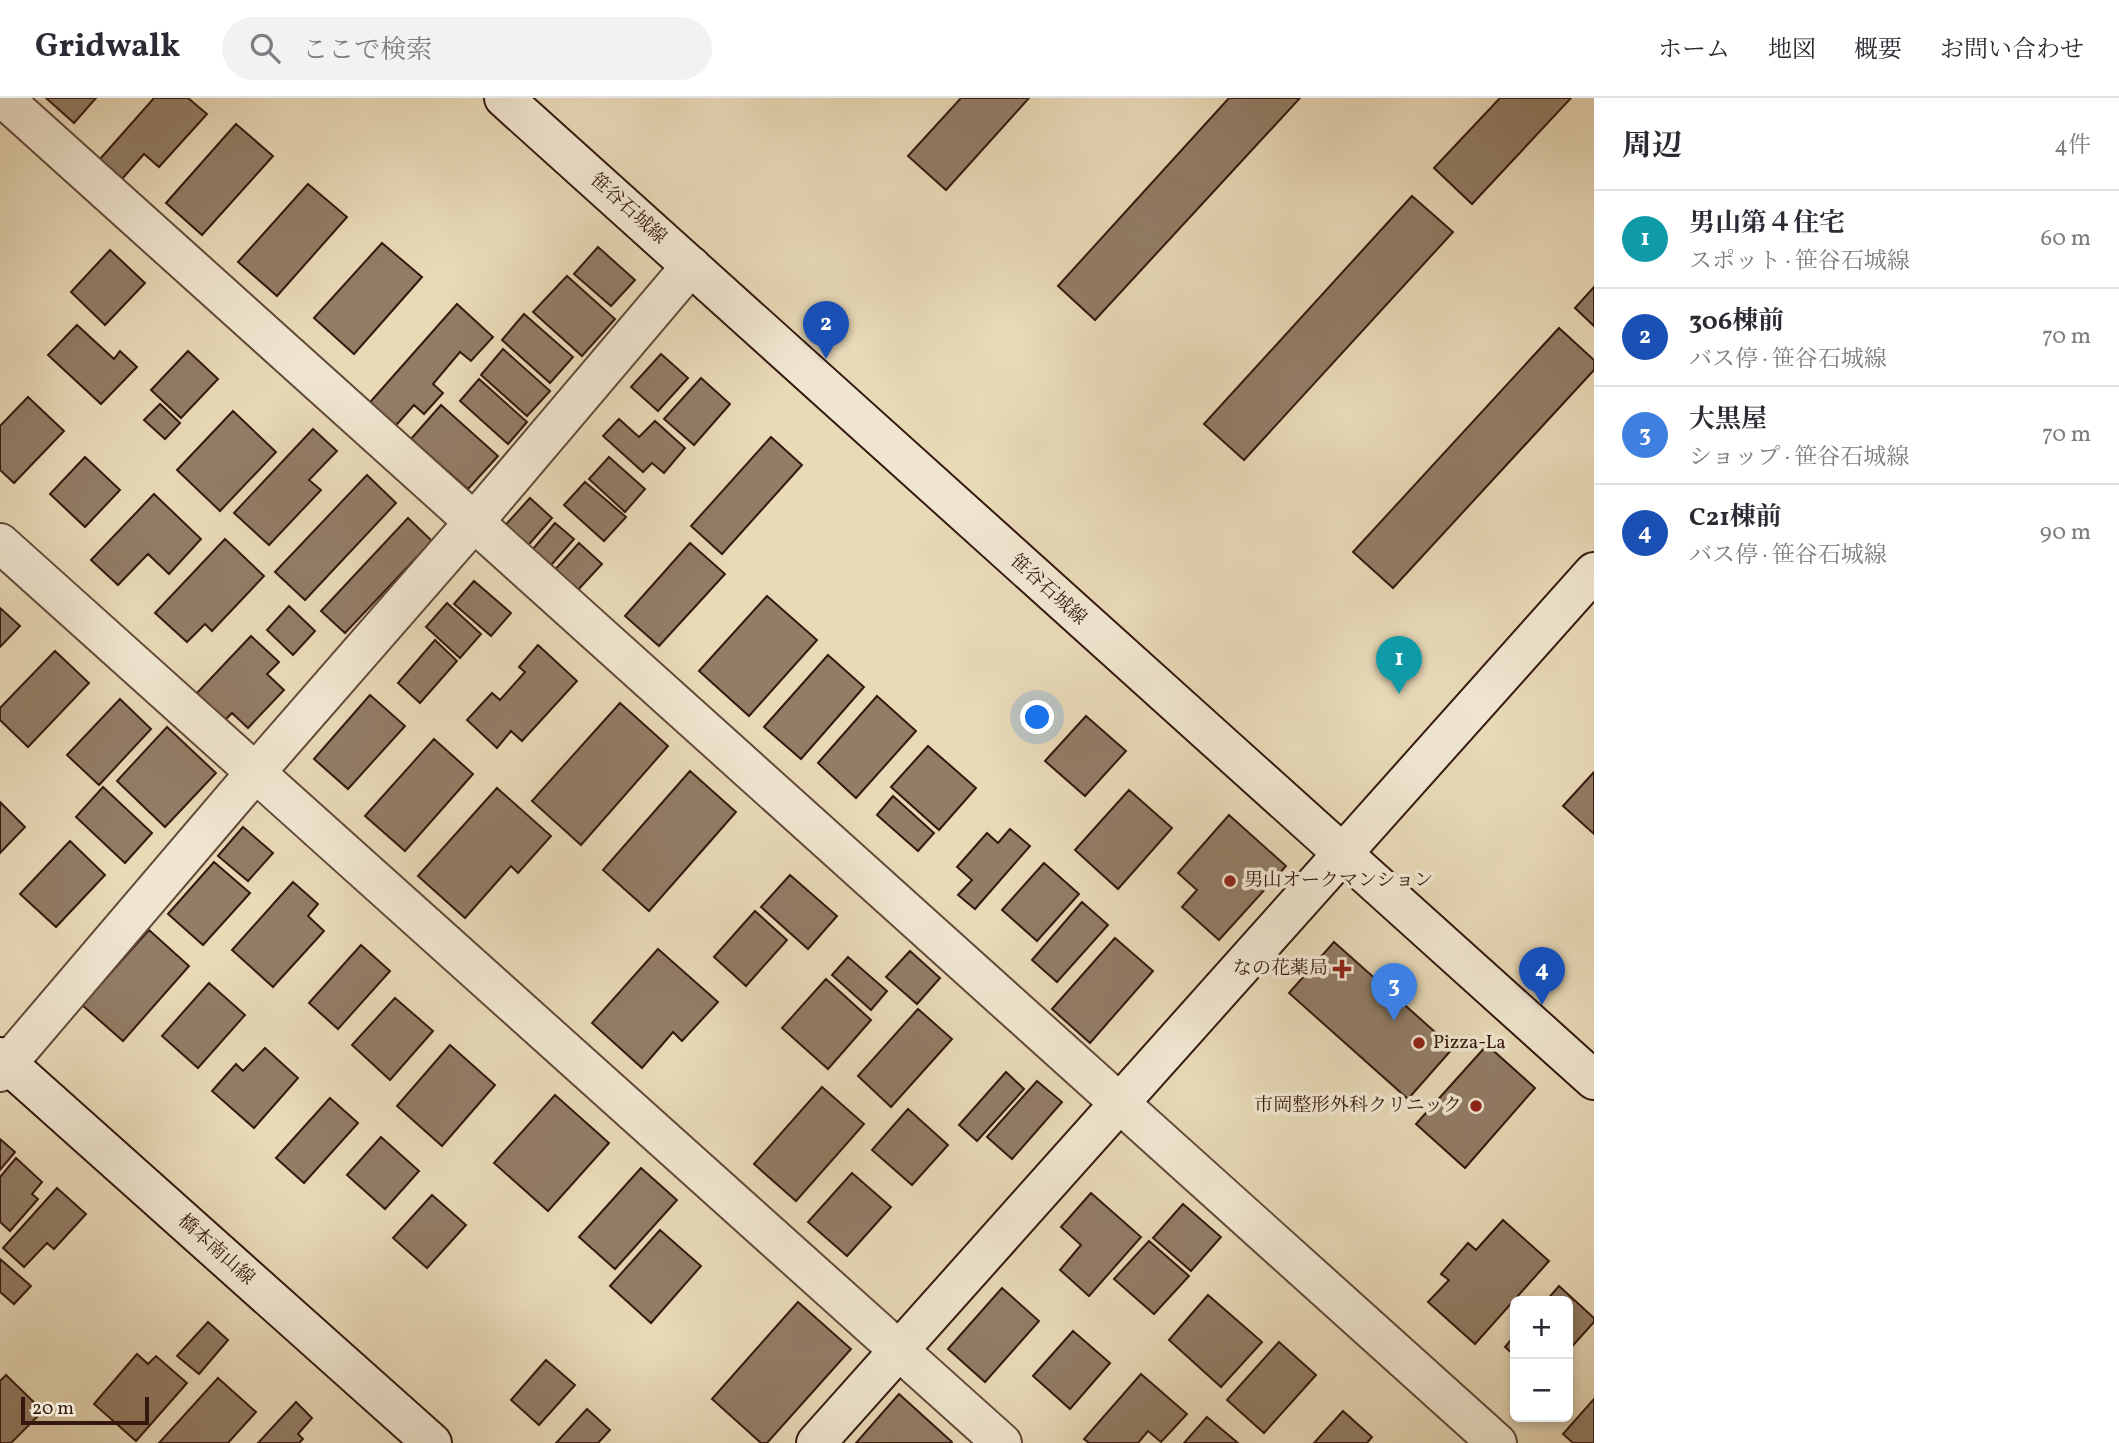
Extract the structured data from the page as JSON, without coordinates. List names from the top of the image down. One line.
{"streets":{"street":["笹谷石城線","橋本南山線"]},"places":{"other":["男山オークマンション","Pizza-La","市岡整形外科クリニック"],"health":["なの花薬局"]},"scale_bar":"20 m","page":{"header":"Gridwalk","search":"ここで検索","nav":["ホーム","地図","概要","お問い合わせ"],"heading":["周辺","4件"],"list":[{"mark":"1","name":"男山第４住宅","note":"スポット · 笹谷石城線","value":"60 m"},{"mark":"2","name":"306棟前","note":"バス停 · 笹谷石城線","value":"70 m"},{"mark":"3","name":"大黒屋","note":"ショップ · 笹谷石城線","value":"70 m"},{"mark":"4","name":"C21棟前","note":"バス停 · 笹谷石城線","value":"90 m"}],"pins":["2","1","4","3"],"map_buttons":["+","−"],"scale":"20 m"}}
